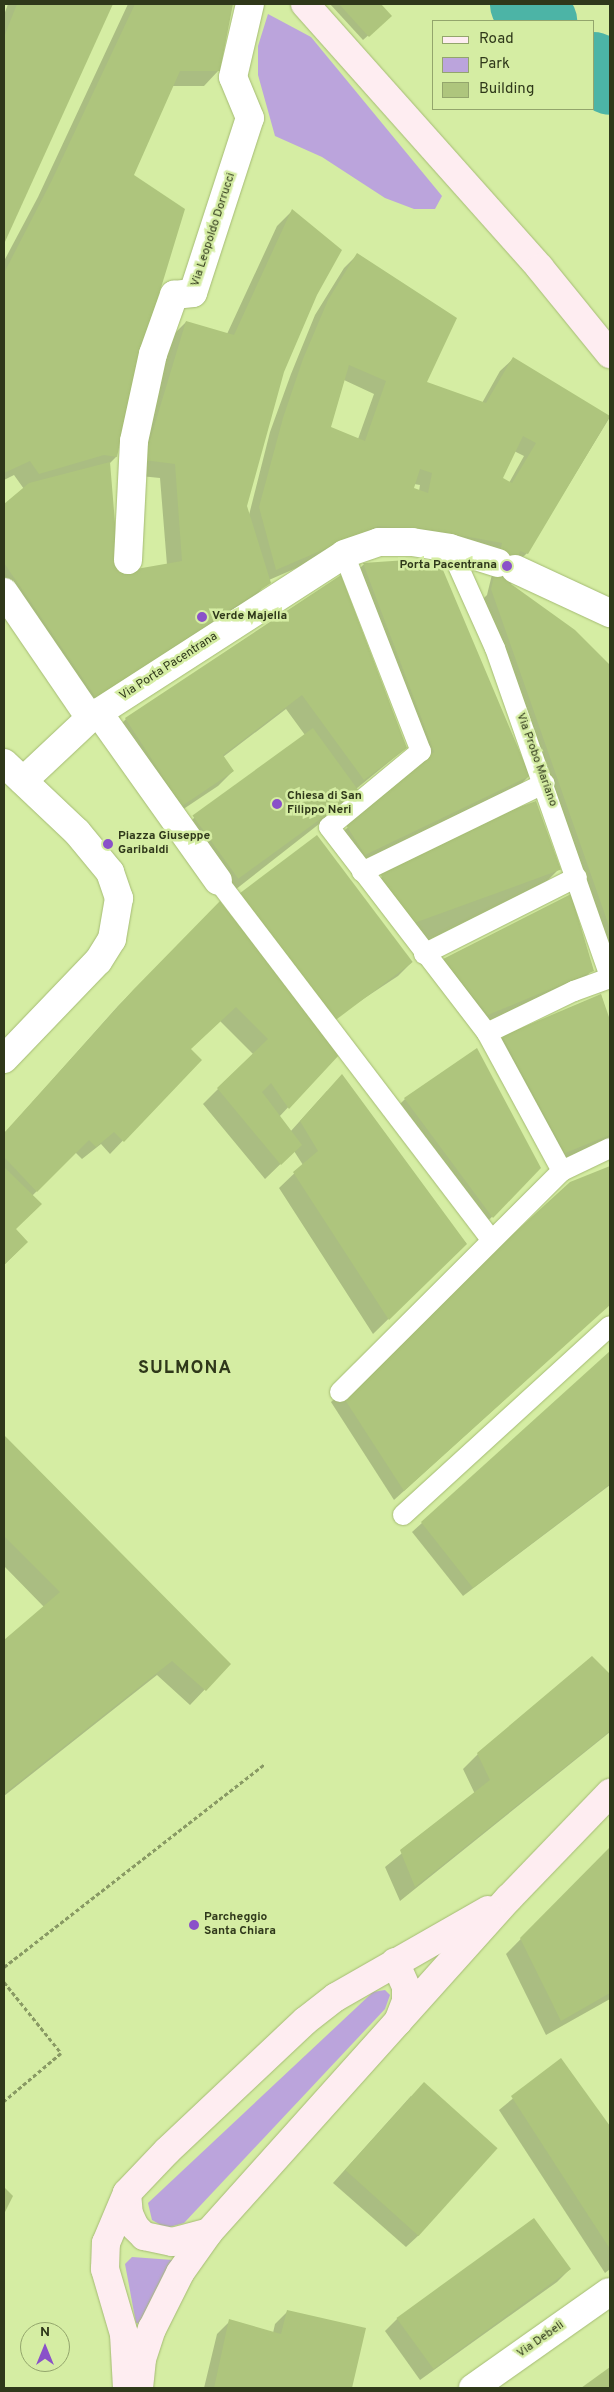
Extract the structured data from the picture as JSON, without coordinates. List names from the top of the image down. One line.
{"streets":{"street":["Via Leopoldo Dorrucci","Via Porta Pacentrana","Via Debeli"],"lane":["Via Probo Mariano"]},"crossings":[["Via Porta Pacentrana","Via Probo Mariano"]],"districts":["SULMONA"],"places":["Porta Pacentrana","Verde Majella","Chiesa di San Filippo Neri","Piazza Giuseppe Garibaldi","Parcheggio Santa Chiara"],"legend":["Road","Park","Building"],"north":"top"}
